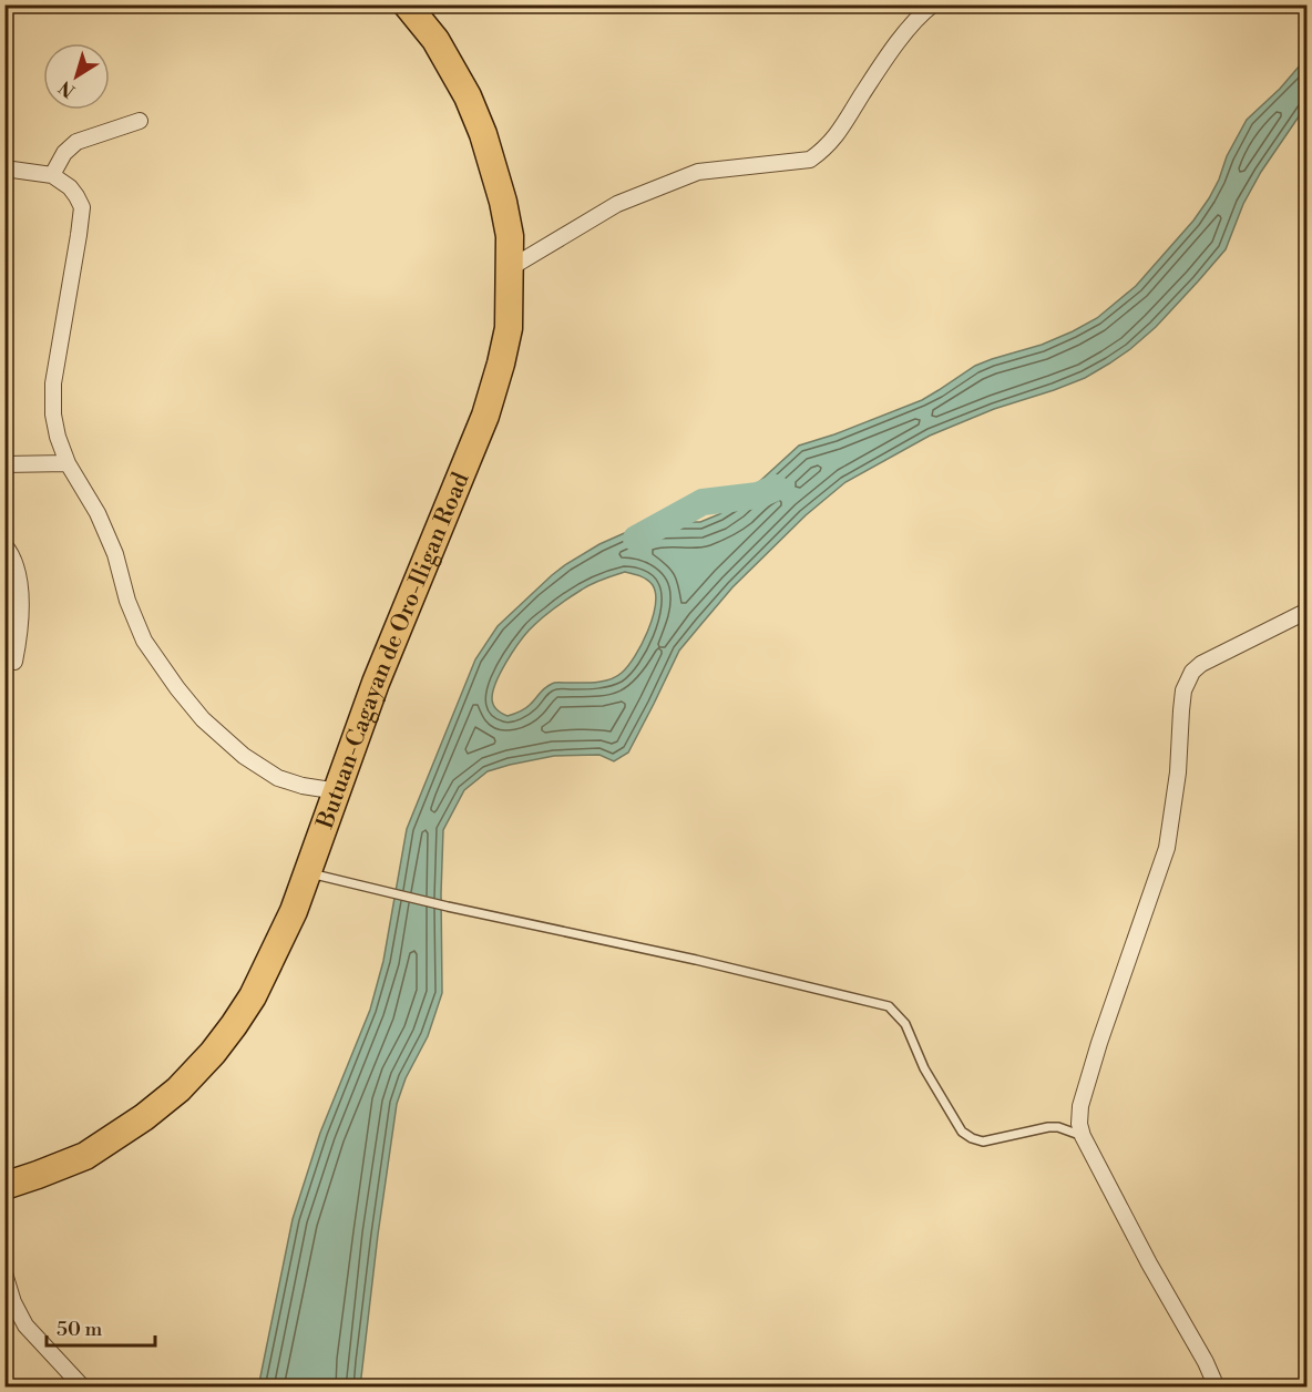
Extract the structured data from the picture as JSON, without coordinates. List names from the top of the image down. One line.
{"streets":{"highway":["Butuan-Cagayan de Oro-Iligan Road"]},"scale_bar":"50 m","north":"bottom left"}
